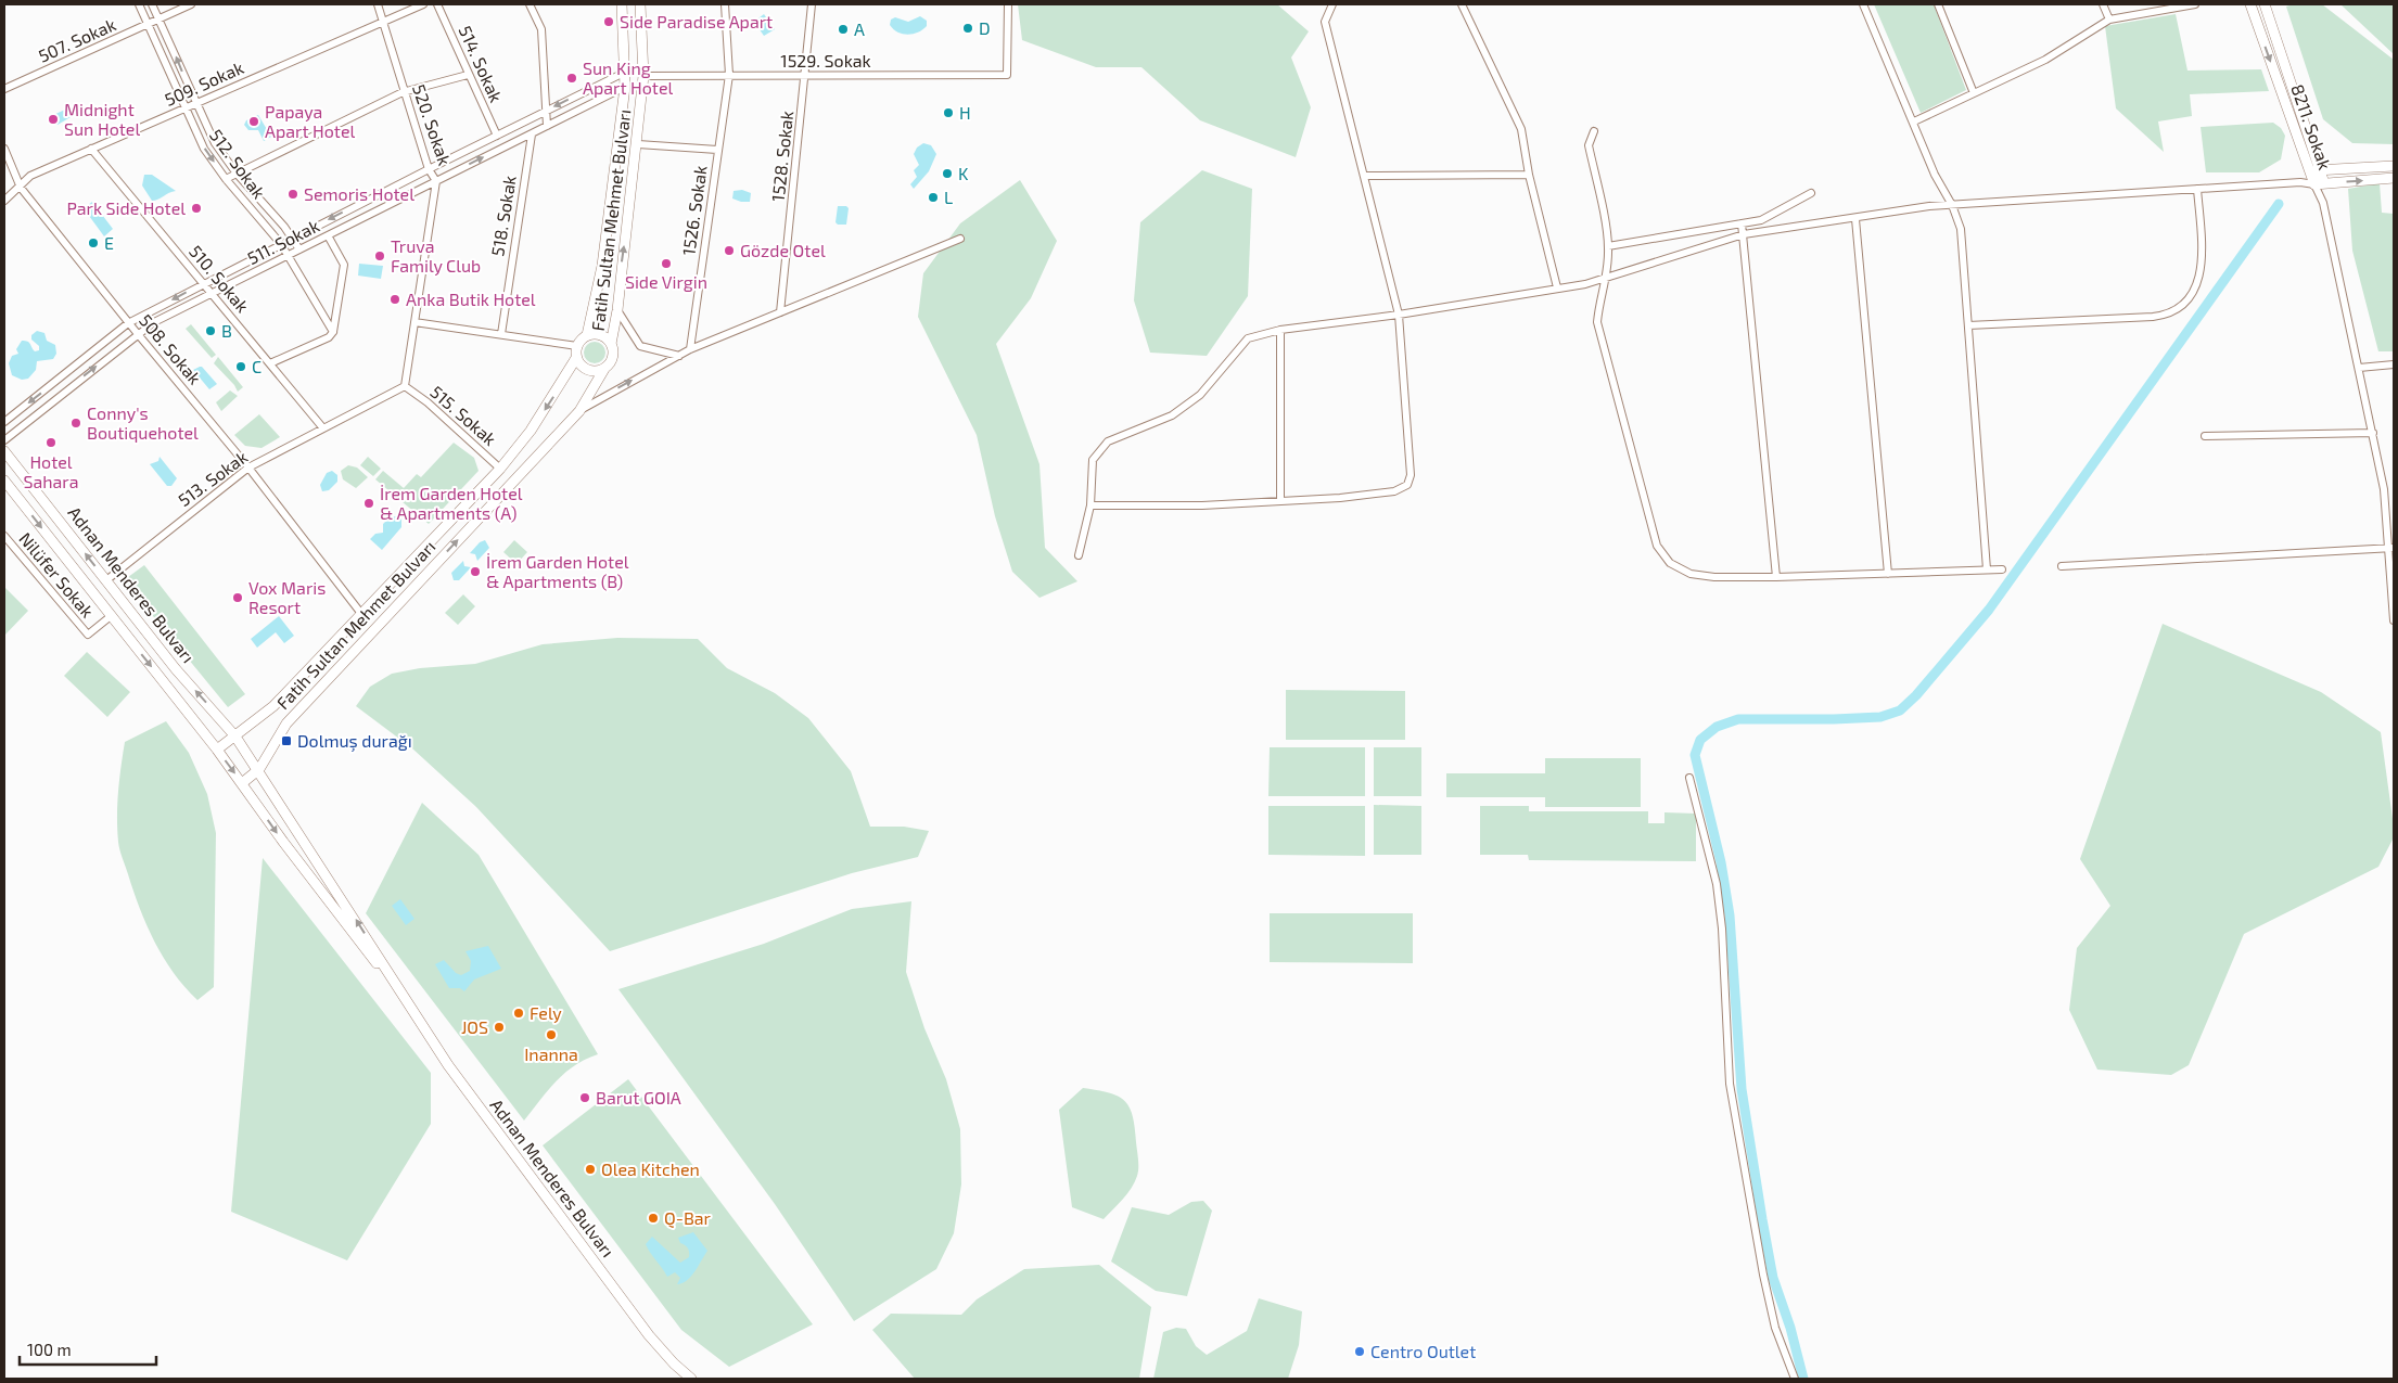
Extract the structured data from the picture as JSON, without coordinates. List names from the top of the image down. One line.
{"streets":{"main road":["8211. Sokak","Fatih Sultan Mehmet Bulvarı","Adnan Menderes Bulvarı"],"street":["507. Sokak","1529. Sokak","514. Sokak","509. Sokak","520. Sokak","1528. Sokak","512. Sokak","1526. Sokak","518. Sokak","511. Sokak","510. Sokak","508. Sokak","515. Sokak","513. Sokak","Nilüfer Sokak"]},"crossings":[["507. Sokak","512. Sokak"],["1529. Sokak","1528. Sokak"],["1529. Sokak","1526. Sokak"],["1529. Sokak","Fatih Sultan Mehmet Bulvarı"],["514. Sokak","511. Sokak"],["509. Sokak","520. Sokak"],["509. Sokak","512. Sokak"],["509. Sokak","510. Sokak"],["509. Sokak","508. Sokak"],["520. Sokak","511. Sokak"],["520. Sokak","515. Sokak"],["520. Sokak","513. Sokak"],["512. Sokak","511. Sokak"],["518. Sokak","511. Sokak"],["Fatih Sultan Mehmet Bulvarı","511. Sokak"],["Fatih Sultan Mehmet Bulvarı","508. Sokak"],["Fatih Sultan Mehmet Bulvarı","515. Sokak"],["Fatih Sultan Mehmet Bulvarı","Adnan Menderes Bulvarı"],["511. Sokak","510. Sokak"],["511. Sokak","508. Sokak"],["510. Sokak","513. Sokak"],["508. Sokak","513. Sokak"],["515. Sokak","513. Sokak"],["513. Sokak","Adnan Menderes Bulvarı"],["Nilüfer Sokak","Adnan Menderes Bulvarı"]],"places":{"other":["Side Paradise Apart","D","A","Sun King Apart Hotel","H","Midnight Sun Hotel","Papaya Apart Hotel","K","Semoris Hotel","L","Park Side Hotel","E","Gözde Otel","Truva Family Club","Side Virgin","Anka Butik Hotel","B","C","Conny's Boutiquehotel","Hotel Sahara","İrem Garden Hotel & Apartments (A)","İrem Garden Hotel & Apartments (B)","Vox Maris Resort","Fely","JOS","Inanna","Barut GOIA","Olea Kitchen","Q-Bar","Centro Outlet"],"transit":["Dolmuş durağı"]},"scale_bar":"100 m"}
